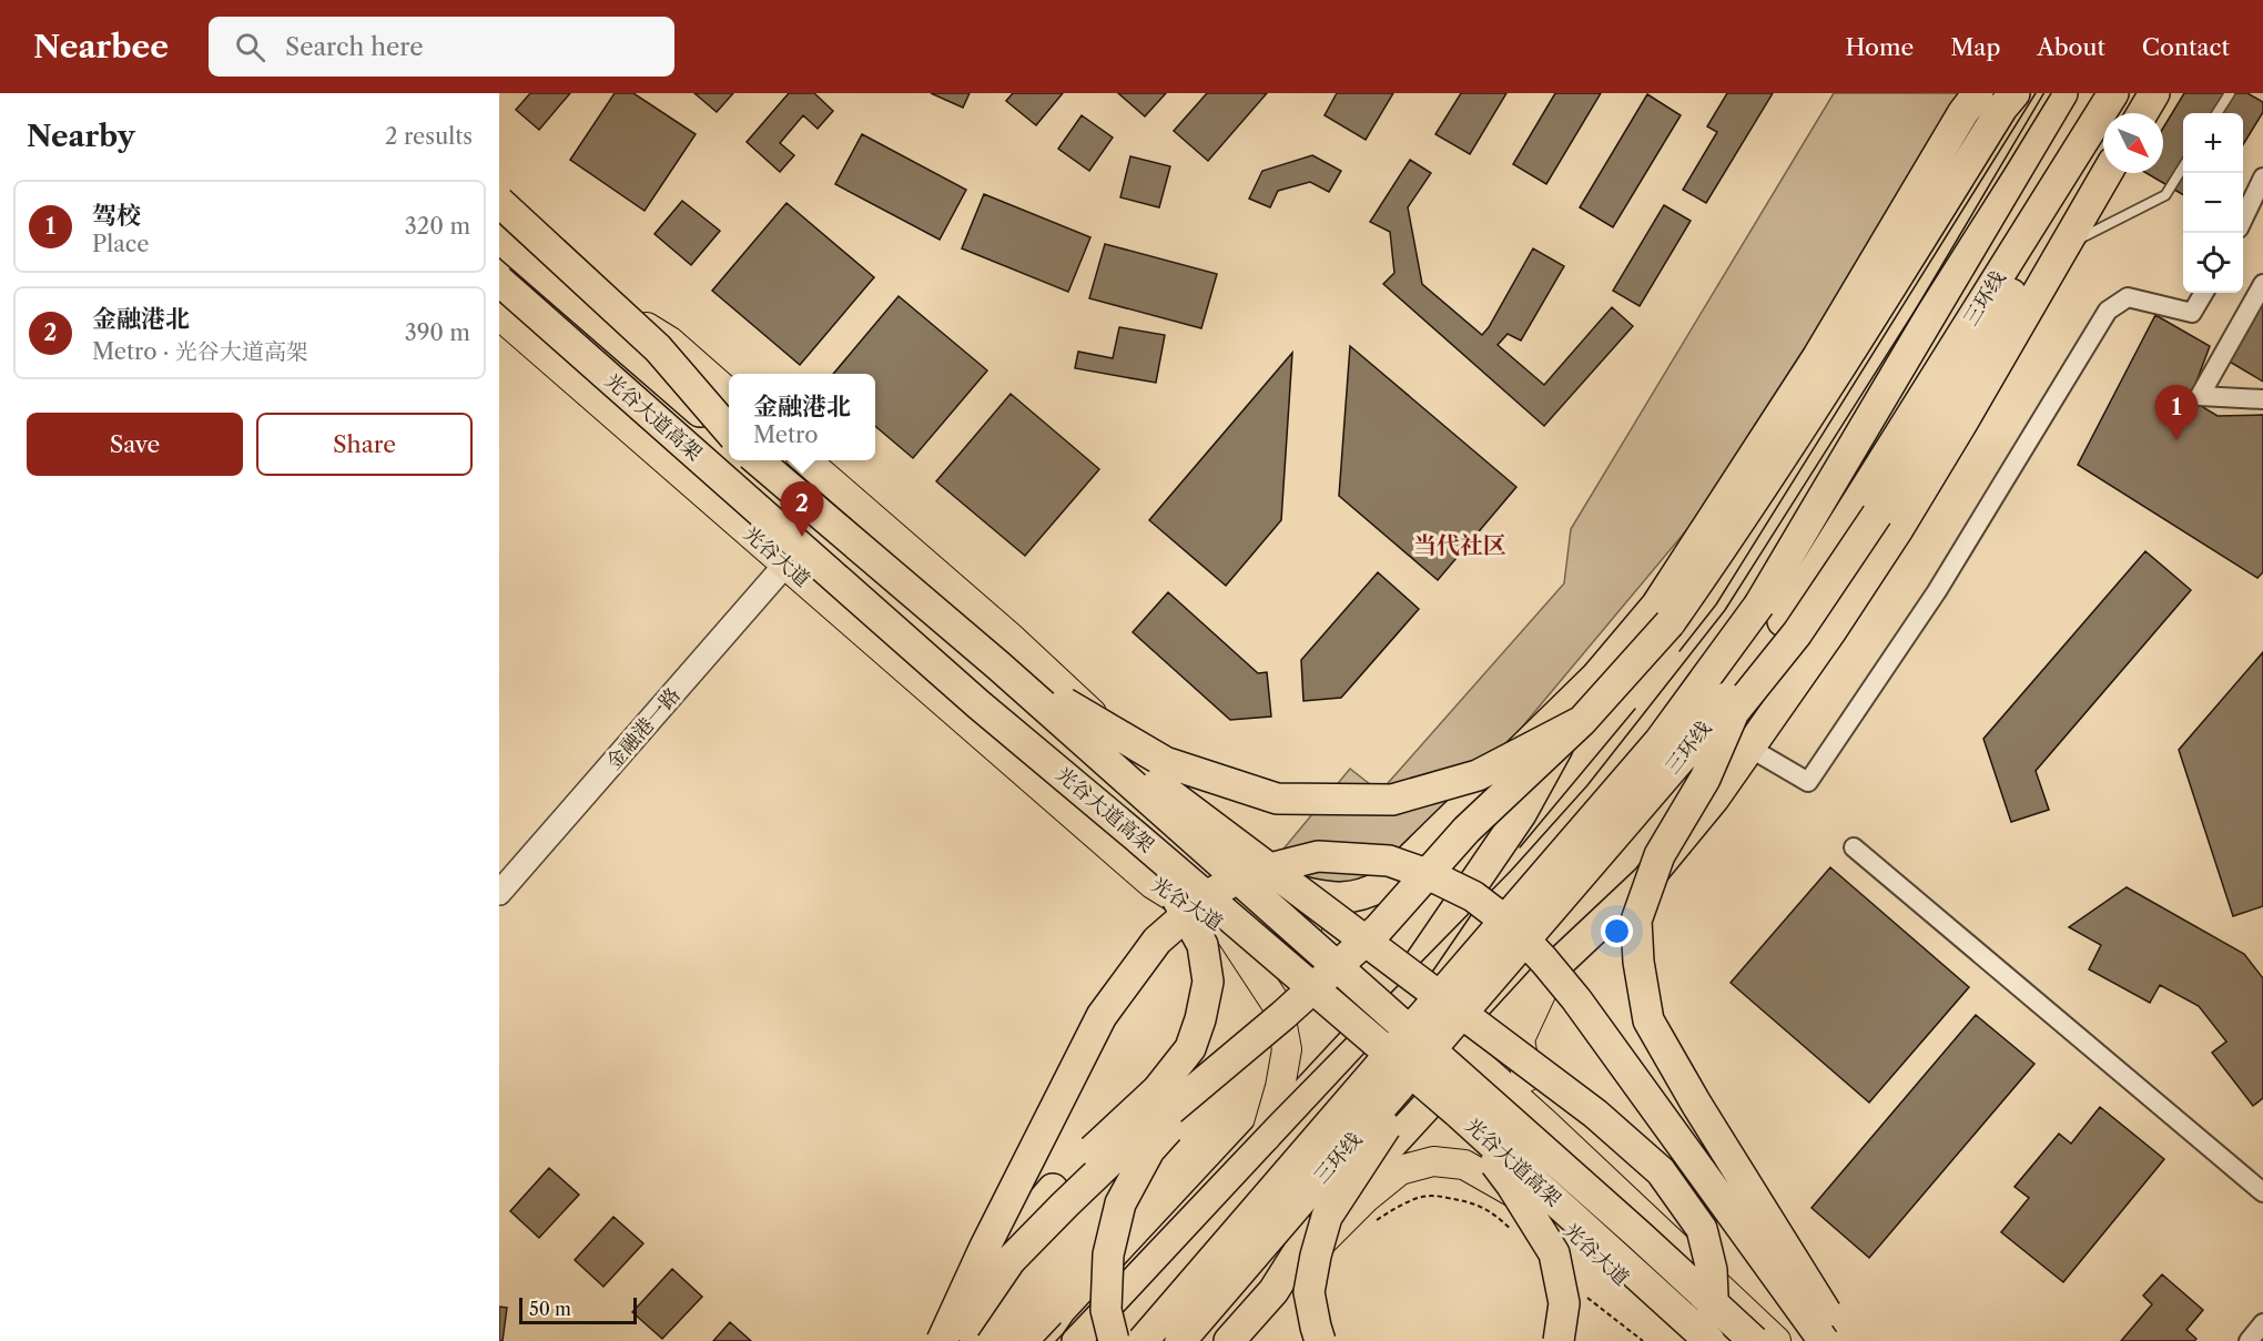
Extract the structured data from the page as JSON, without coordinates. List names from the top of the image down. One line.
{"streets":{"highway":["三环线","光谷大道高架"],"main road":["光谷大道"],"street":["金融港一路"]},"crossings":[["光谷大道","金融港一路"]],"districts":["当代社区"],"scale_bar":"50 m","north":"bottom right","page":{"header":"Nearbee","search":"Search here","nav":["Home","Map","About","Contact"],"heading":["Nearby","2 results"],"map_buttons":["+","−"],"list":[{"mark":"1","name":"驾校","note":"Place","value":"320 m"},{"mark":"2","name":"金融港北","note":"Metro · 光谷大道高架","value":"390 m"}],"popup":["金融港北","Metro"],"pins":["1","2"],"buttons":["Save","Share"],"scale":"50 m"}}
